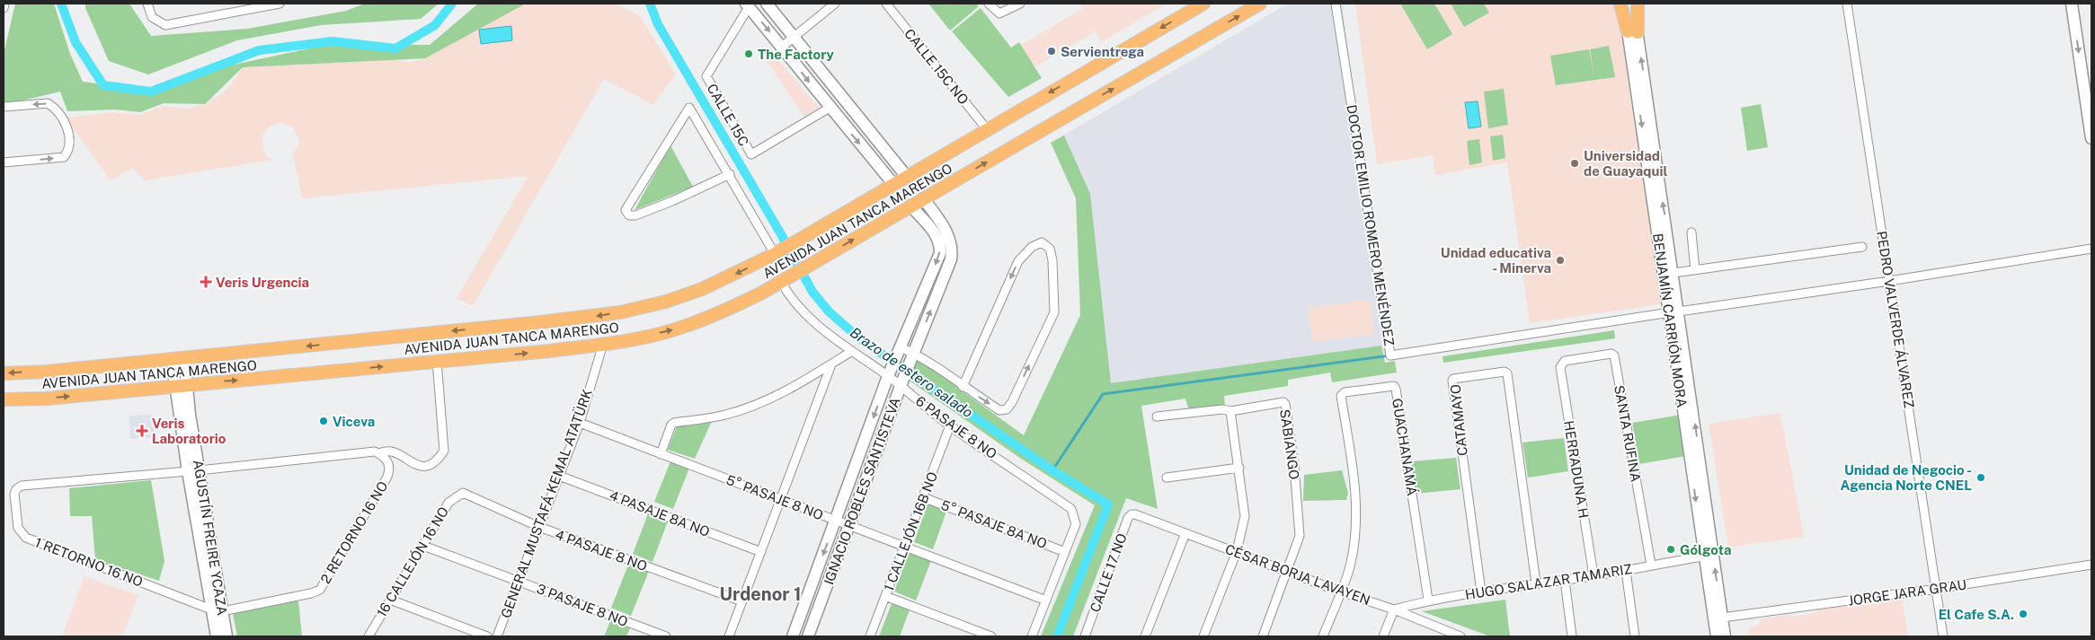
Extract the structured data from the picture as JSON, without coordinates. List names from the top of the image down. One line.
{"streets":{"main road":["AVENIDA JUAN TANCA MARENGO","BENJAMÍN CARRIÓN MORA","IGNACIO ROBLES SANTISTEVA","AGUSTÍN FREIRE YCAZA"],"street":["CALLE 15C NO","CALLE 15C","DOCTOR EMILIO ROMERO MENÉNDEZ","PEDRO VALVERDE ÁLVAREZ","CATAMAYO","6 PASAJE 8 NO","SANTA RUFINA","SABIANGO","GUACHANAMÁ","HERRADUNA H","5° PASAJE 8 NO","GENERAL MUSTAFÁ KEMAL ATATÜRK","4 PASAJE 8A NO","5° PASAJE 8A NO","1 CALLEJÓN 16B NO","2 RETORNO 16 NO","4 PASAJE 8 NO","1 RETORNO 16 NO","16 CALLEJÓN 16 NO","CALLE 17 NO","CÉSAR BORJA LAVAYEN","HUGO SALAZAR TAMARIZ","JORGE JARA GRAU","3 PASAJE 8 NO"]},"crossings":[["CALLE 15C NO","AVENIDA JUAN TANCA MARENGO"],["AVENIDA JUAN TANCA MARENGO","6 PASAJE 8 NO"],["AVENIDA JUAN TANCA MARENGO","IGNACIO ROBLES SANTISTEVA"],["AVENIDA JUAN TANCA MARENGO","GENERAL MUSTAFÁ KEMAL ATATÜRK"],["AVENIDA JUAN TANCA MARENGO","AGUSTÍN FREIRE YCAZA"],["DOCTOR EMILIO ROMERO MENÉNDEZ","PEDRO VALVERDE ÁLVAREZ"],["DOCTOR EMILIO ROMERO MENÉNDEZ","BENJAMÍN CARRIÓN MORA"],["PEDRO VALVERDE ÁLVAREZ","JORGE JARA GRAU"],["BENJAMÍN CARRIÓN MORA","HUGO SALAZAR TAMARIZ"],["BENJAMÍN CARRIÓN MORA","JORGE JARA GRAU"],["CATAMAYO","HUGO SALAZAR TAMARIZ"],["6 PASAJE 8 NO","IGNACIO ROBLES SANTISTEVA"],["6 PASAJE 8 NO","5° PASAJE 8A NO"],["6 PASAJE 8 NO","1 CALLEJÓN 16B NO"],["SANTA RUFINA","HERRADUNA H"],["SANTA RUFINA","HUGO SALAZAR TAMARIZ"],["SABIANGO","CÉSAR BORJA LAVAYEN"],["GUACHANAMÁ","CÉSAR BORJA LAVAYEN"],["GUACHANAMÁ","HUGO SALAZAR TAMARIZ"],["HERRADUNA H","HUGO SALAZAR TAMARIZ"],["IGNACIO ROBLES SANTISTEVA","5° PASAJE 8 NO"],["5° PASAJE 8 NO","GENERAL MUSTAFÁ KEMAL ATATÜRK"],["5° PASAJE 8 NO","1 CALLEJÓN 16B NO"],["GENERAL MUSTAFÁ KEMAL ATATÜRK","4 PASAJE 8A NO"],["GENERAL MUSTAFÁ KEMAL ATATÜRK","4 PASAJE 8 NO"],["GENERAL MUSTAFÁ KEMAL ATATÜRK","3 PASAJE 8 NO"],["5° PASAJE 8A NO","1 CALLEJÓN 16B NO"],["2 RETORNO 16 NO","AGUSTÍN FREIRE YCAZA"],["2 RETORNO 16 NO","1 RETORNO 16 NO"],["AGUSTÍN FREIRE YCAZA","1 RETORNO 16 NO"],["4 PASAJE 8 NO","16 CALLEJÓN 16 NO"],["16 CALLEJÓN 16 NO","3 PASAJE 8 NO"],["CALLE 17 NO","CÉSAR BORJA LAVAYEN"],["CÉSAR BORJA LAVAYEN","HUGO SALAZAR TAMARIZ"]],"districts":["Urdenor 1"],"water":["Brazo de estero salado"],"places":{"other":["Servientrega","The Factory","Universidad de Guayaquil","Unidad educativa - Minerva","Viceva","Unidad de Negocio - Agencia Norte CNEL","Gólgota","El Cafe S.A."],"health":["Veris Urgencia","Veris Laboratorio"]}}
